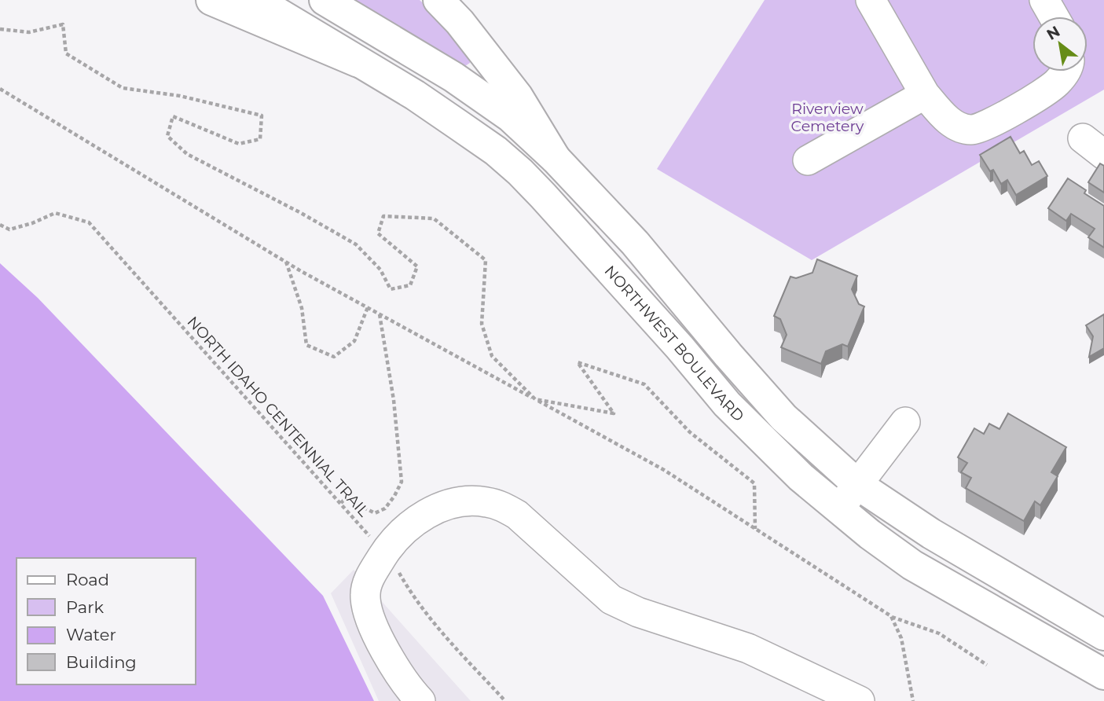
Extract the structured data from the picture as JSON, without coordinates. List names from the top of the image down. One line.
{"streets":{"main road":["NORTHWEST BOULEVARD"],"path":["NORTH IDAHO CENTENNIAL TRAIL"]},"parks":["Riverview Cemetery"],"legend":["Road","Park","Water","Building"],"north":"top left"}
